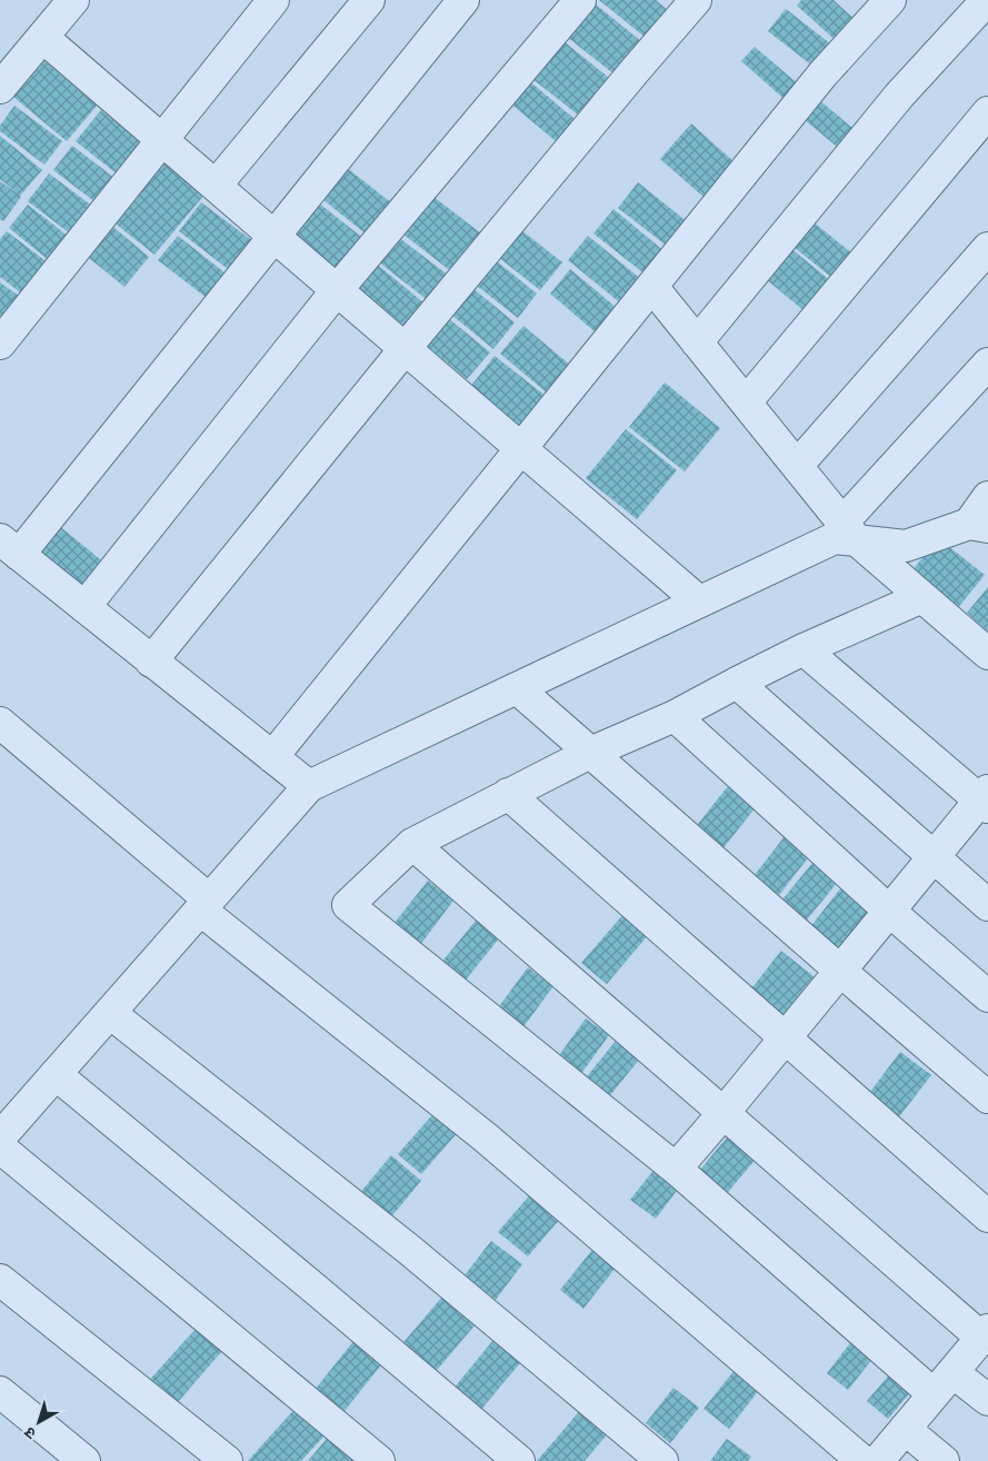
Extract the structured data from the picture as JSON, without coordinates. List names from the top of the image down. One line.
{"north":"bottom left"}
